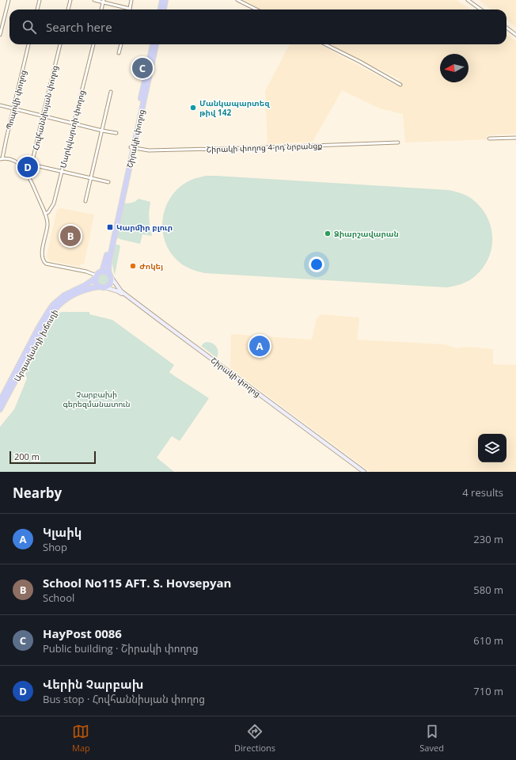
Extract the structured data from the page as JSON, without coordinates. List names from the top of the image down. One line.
{"streets":{"highway":["Շիրակի փողոց","Արգավանդի խճուղի"],"street":["Պոպովի փողոց","Հովհաննիսյան փողոց","Մարկվարտի փողոց","Շիրակի փողոց 4-րդ նրբանցք"]},"crossings":[["Շիրակի փողոց","Շիրակի փողոց 4-րդ նրբանցք"],["Շիրակի փողոց","Արգավանդի խճուղի"]],"parks":["Չարբախի գերեզմանատուն"],"places":{"other":["Մանկապարտեզ թիվ 142","Ձիարշավարան","Ժոկեյ"],"transit":["Կարմիր բլուր"]},"scale_bar":"200 m","north":"left","page":{"search":"Search here","pins":["C","D","B","A"],"scale":"200 m","heading":["Nearby","4 results"],"list":[{"mark":"A","name":"Կլաիկ","note":"Shop","value":"230 m"},{"mark":"B","name":"School No115 AFT. S. Hovsepyan","note":"School","value":"580 m"},{"mark":"C","name":"HayPost 0086","note":"Public building · Շիրակի փողոց","value":"610 m"},{"mark":"D","name":"Վերին Չարբախ","note":"Bus stop · Հովհաննիսյան փողոց","value":"710 m"}],"nav":["Map","Directions","Saved"]}}
